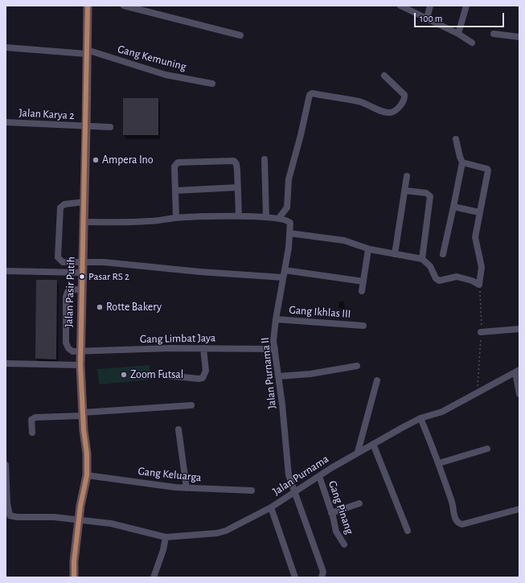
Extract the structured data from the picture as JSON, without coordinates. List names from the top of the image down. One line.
{"streets":{"highway":["Jalan Pasir Putih"],"street":["Gang Kemuning","Jalan Karya 2","Gang Ikhlas III","Gang Limbat Jaya","Jalan Purnama II","Gang Keluarga","Jalan Purnama","Gang Pinang"]},"crossings":[["Gang Kemuning","Jalan Pasir Putih"],["Jalan Karya 2","Jalan Pasir Putih"],["Jalan Pasir Putih","Gang Limbat Jaya"],["Jalan Pasir Putih","Gang Keluarga"],["Jalan Pasir Putih","Jalan Purnama"],["Gang Ikhlas III","Jalan Purnama II"],["Gang Limbat Jaya","Jalan Purnama II"],["Jalan Purnama II","Jalan Purnama"],["Jalan Purnama","Gang Pinang"]],"places":["Ampera Ino","Pasar RS 2","Rotte Bakery","Zoom Futsal"],"scale_bar":"100 m"}
